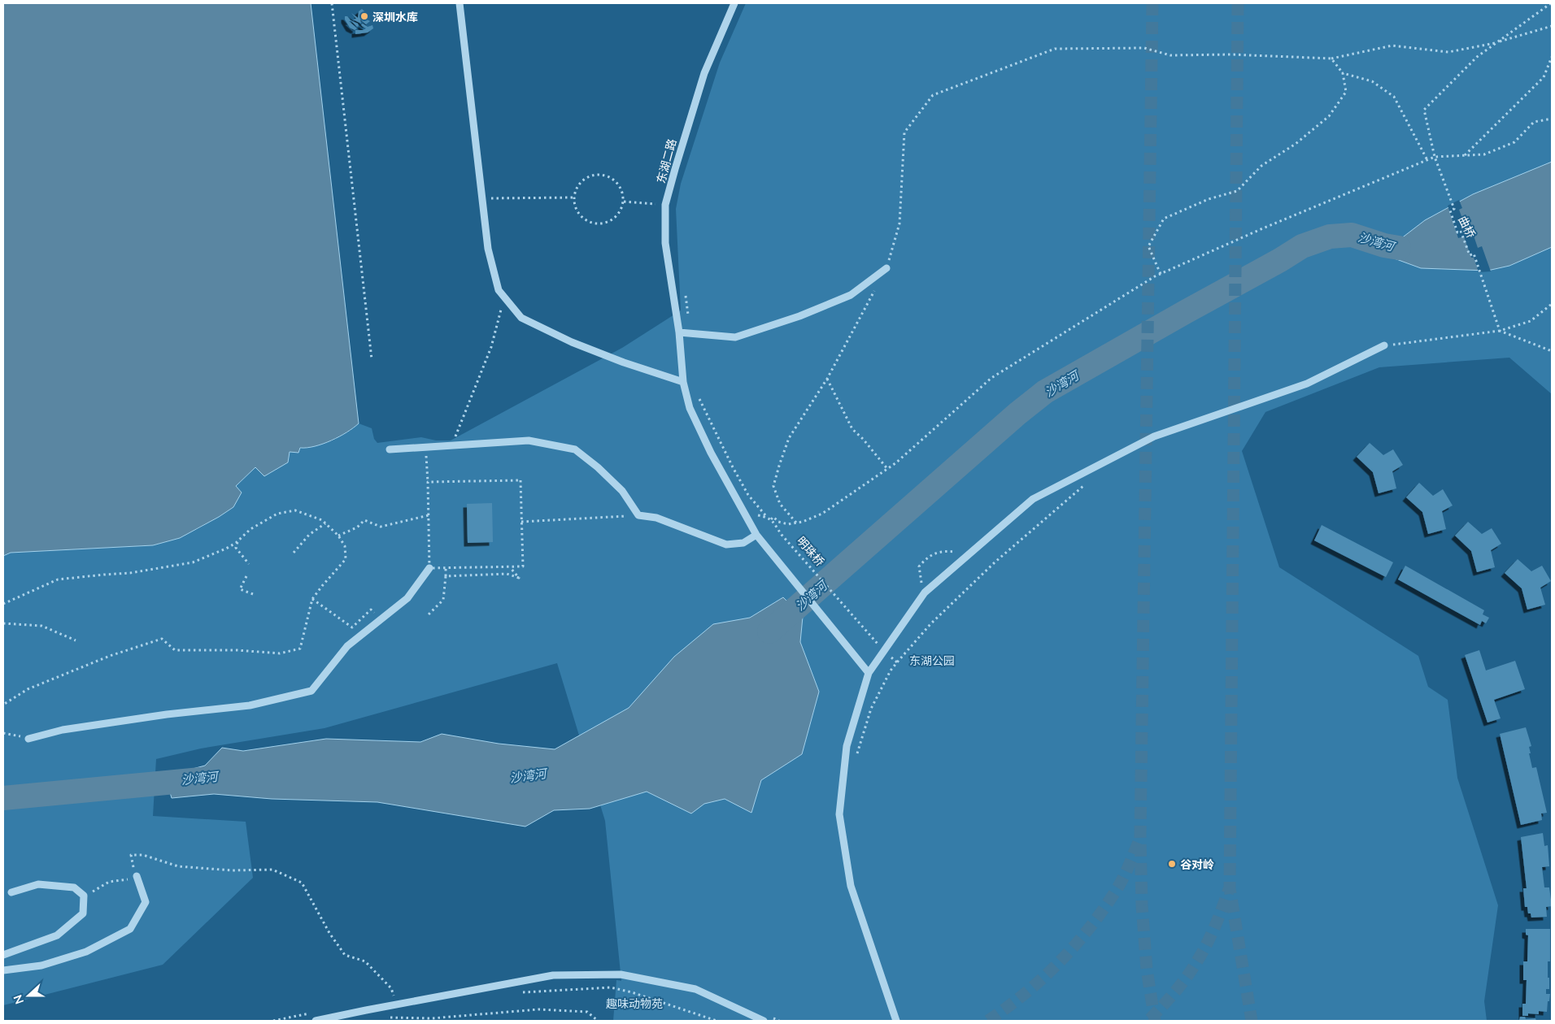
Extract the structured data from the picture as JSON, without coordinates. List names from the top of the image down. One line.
{"streets":{"street":["东湖二路"],"path":["曲桥","明珠桥"]},"water":["沙湾河"],"parks":["东湖公园","趣味动物苑"],"places":["深圳水库","谷对岭"],"north":"left"}
